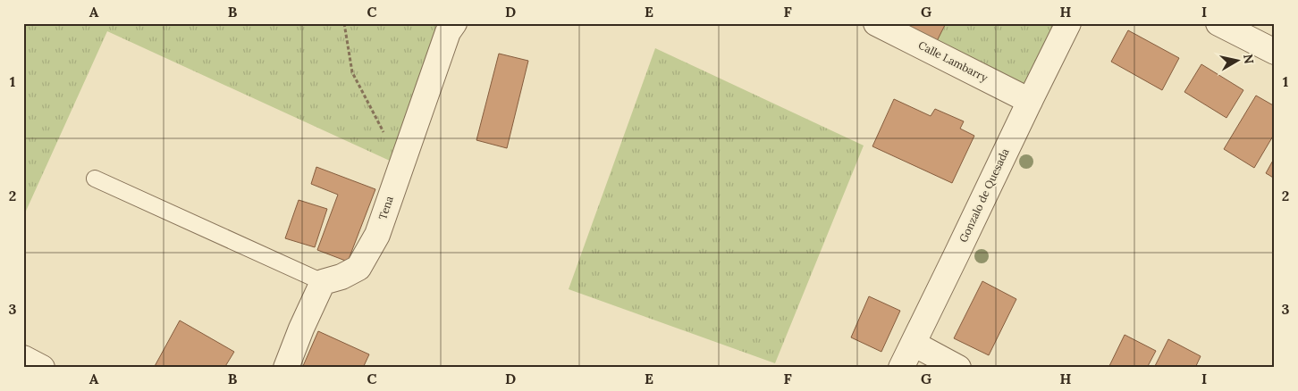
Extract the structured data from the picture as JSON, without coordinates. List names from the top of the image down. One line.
{"streets":{"street":["Calle Lambarry","Gonzalo de Quesada","Tena"]},"crossings":[["Calle Lambarry","Gonzalo de Quesada"]],"north":"right","grid":{"columns":["A","B","C","D","E","F","G","H","I"],"rows":["1","2","3"]}}
